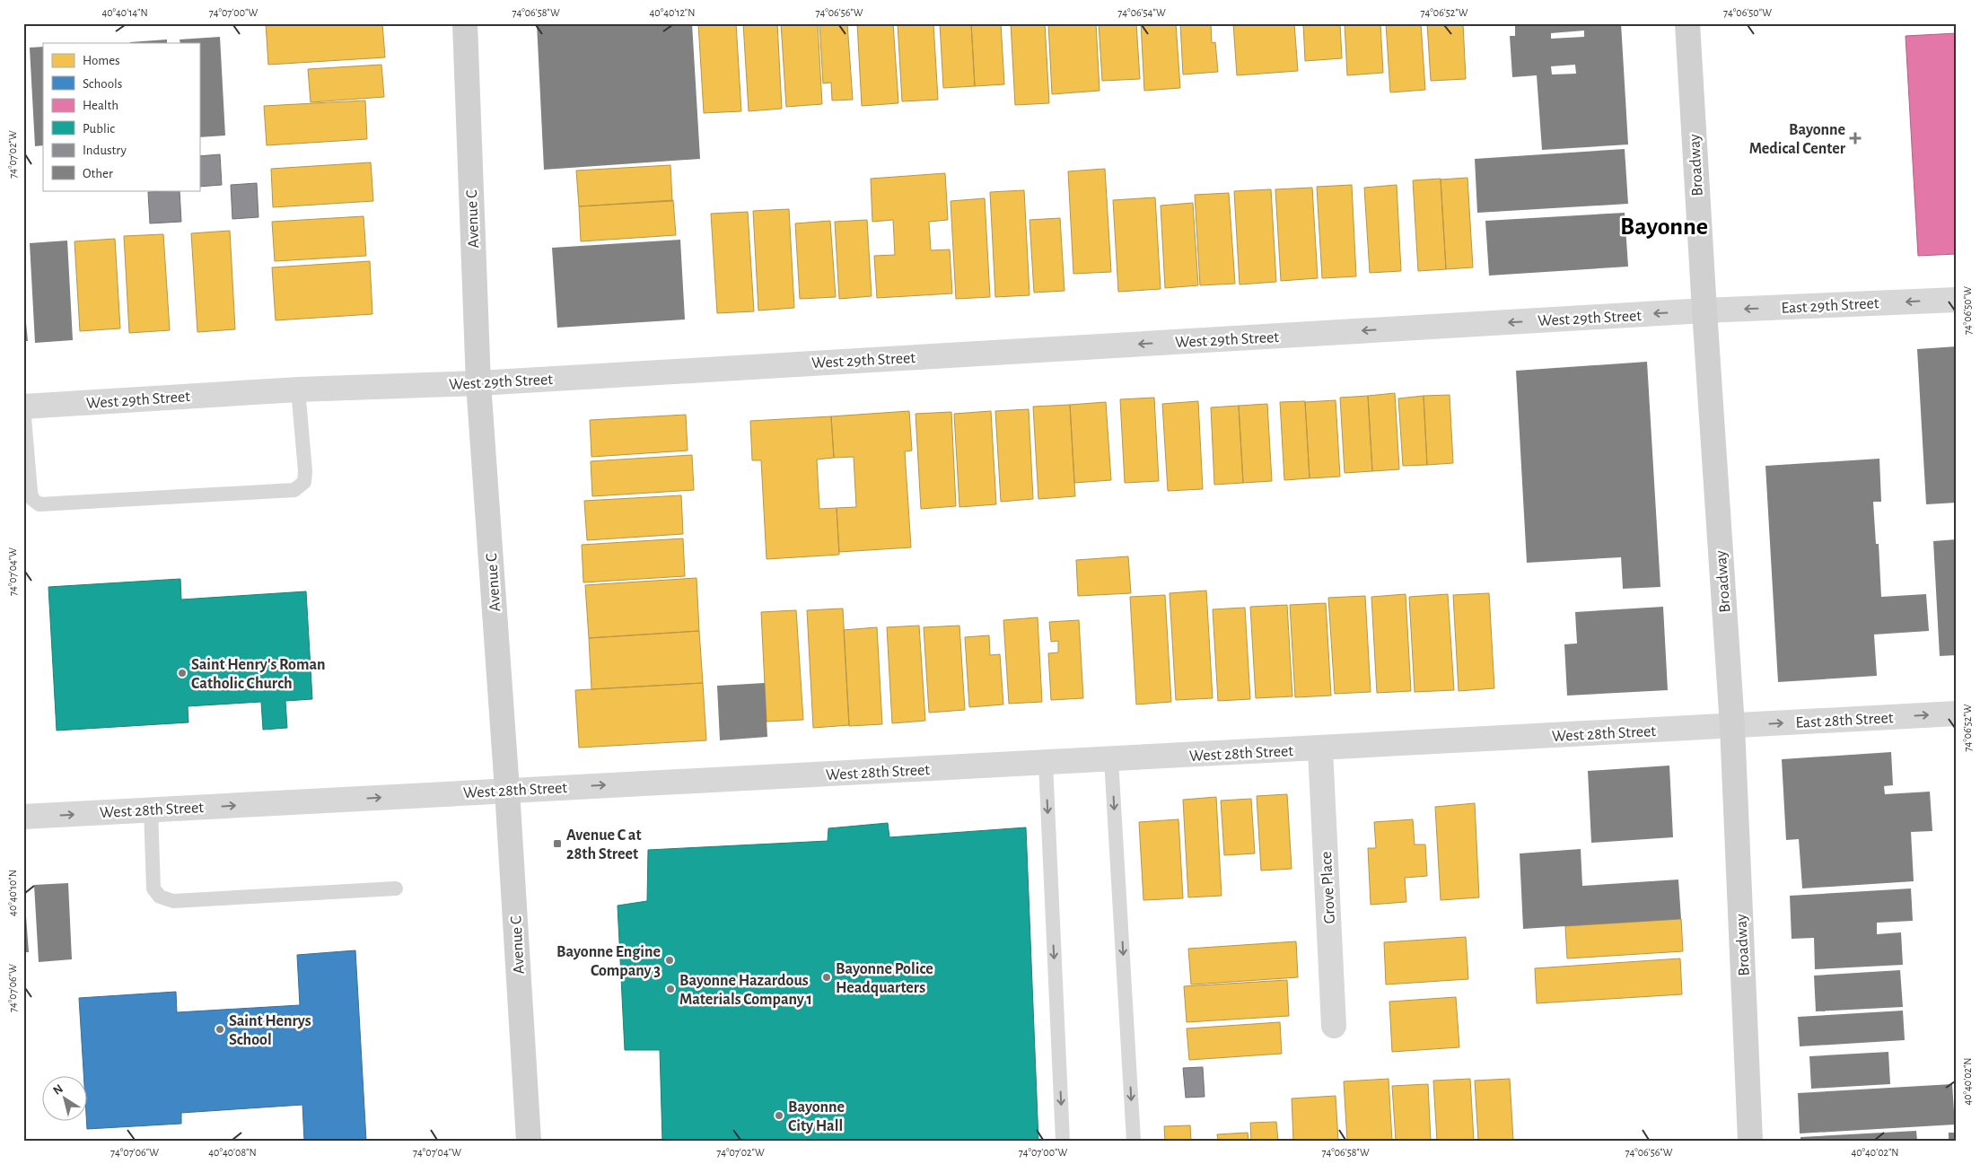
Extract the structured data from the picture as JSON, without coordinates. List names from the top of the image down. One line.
{"streets":{"street":["Broadway","Avenue C","East 29th Street","West 29th Street","East 28th Street","West 28th Street","Grove Place"]},"crossings":[["Broadway","East 29th Street"],["Broadway","West 29th Street"],["Broadway","East 28th Street"],["Broadway","West 28th Street"],["Avenue C","West 29th Street"],["Avenue C","West 28th Street"],["East 29th Street","West 29th Street"],["East 28th Street","West 28th Street"],["West 28th Street","Grove Place"]],"one_way":["East 29th Street","West 29th Street","East 28th Street","West 28th Street"],"districts":["Bayonne"],"places":{"health":["Bayonne Medical Center"],"other":["Saint Henry's Roman Catholic Church","Bayonne Engine Company 3","Bayonne Police Headquarters","Bayonne Hazardous Materials Company 1","Saint Henrys School","Bayonne City Hall"],"transit":["Avenue C at 28th Street"]},"legend":["Homes","Schools","Health","Public","Industry","Other"],"north":"top left","coordinates":["40°40'14\"N","74°07'00\"W","74°06'58\"W","40°40'12\"N","74°06'56\"W","74°06'54\"W","74°06'52\"W","74°06'50\"W","74°07'02\"W","74°07'04\"W","40°40'10\"N","74°07'06\"W","40°40'02\"N","40°40'08\"N"]}
